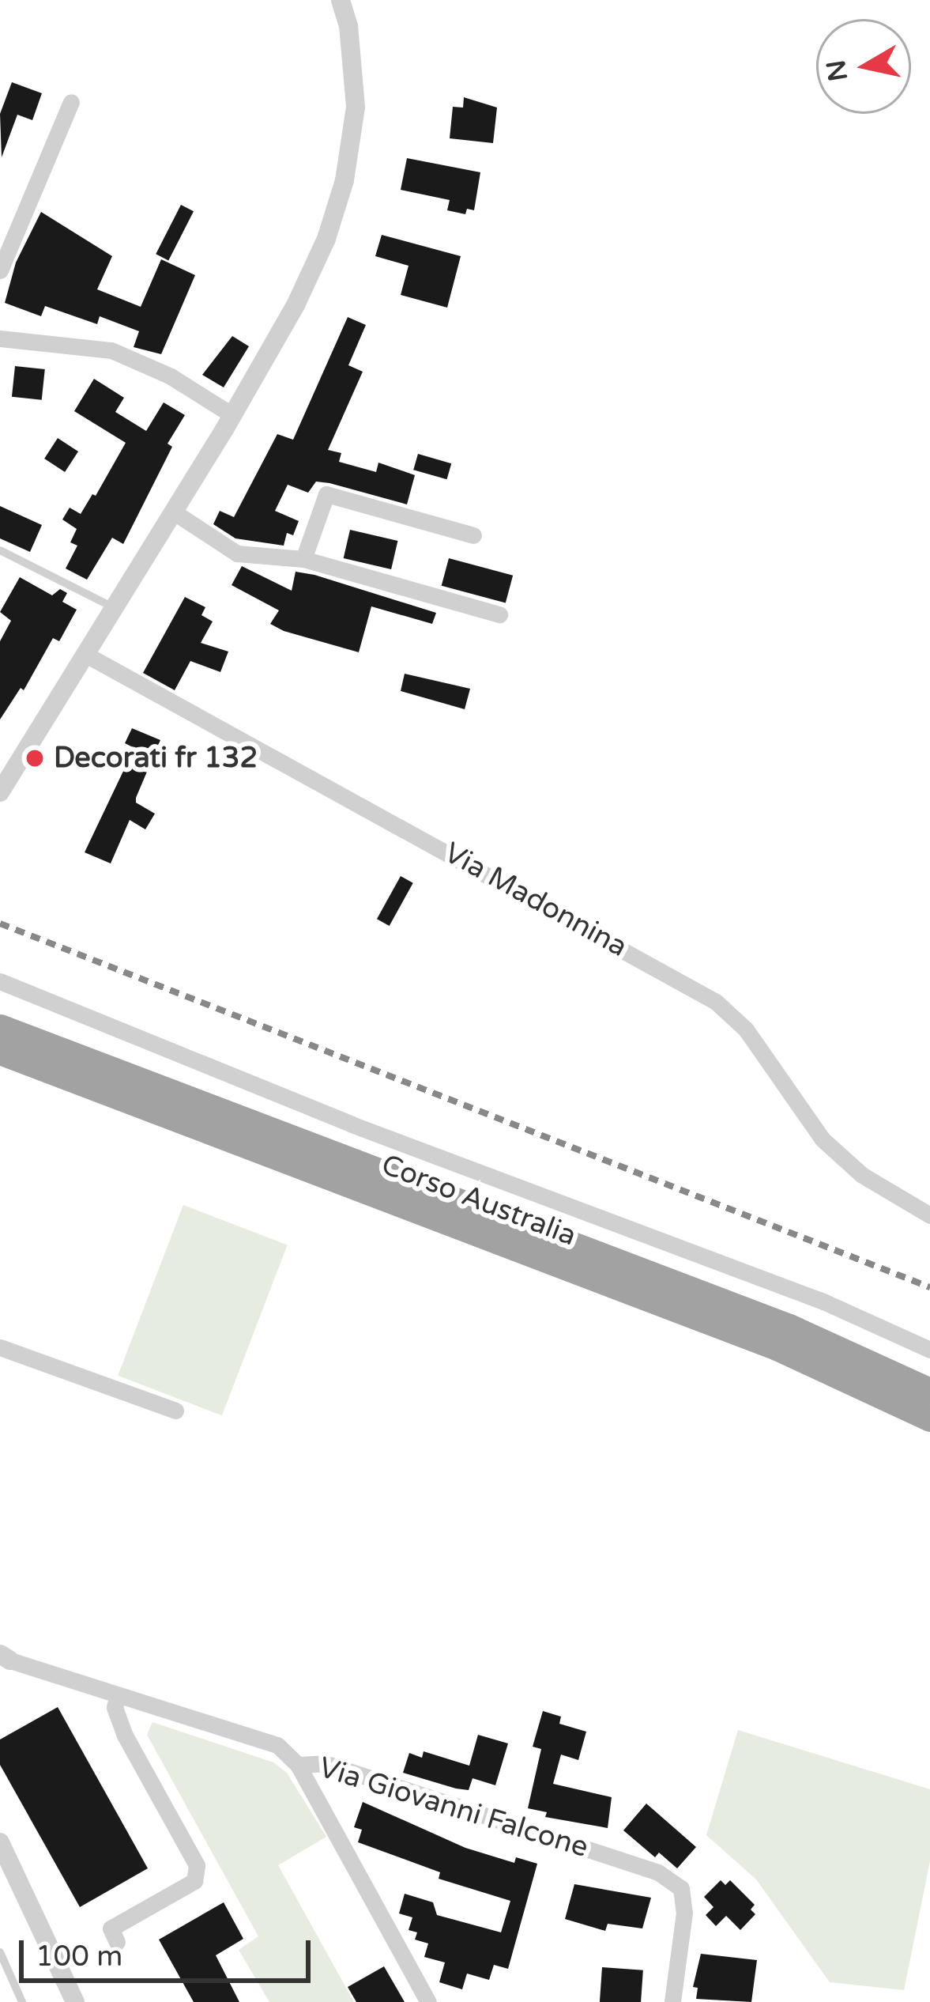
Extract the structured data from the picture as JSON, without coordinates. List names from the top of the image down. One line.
{"streets":{"highway":["Corso Australia"],"street":["Via Madonnina","Via Giovanni Falcone"]},"places":["Decorati fr 132"],"scale_bar":"100 m","north":"left"}
